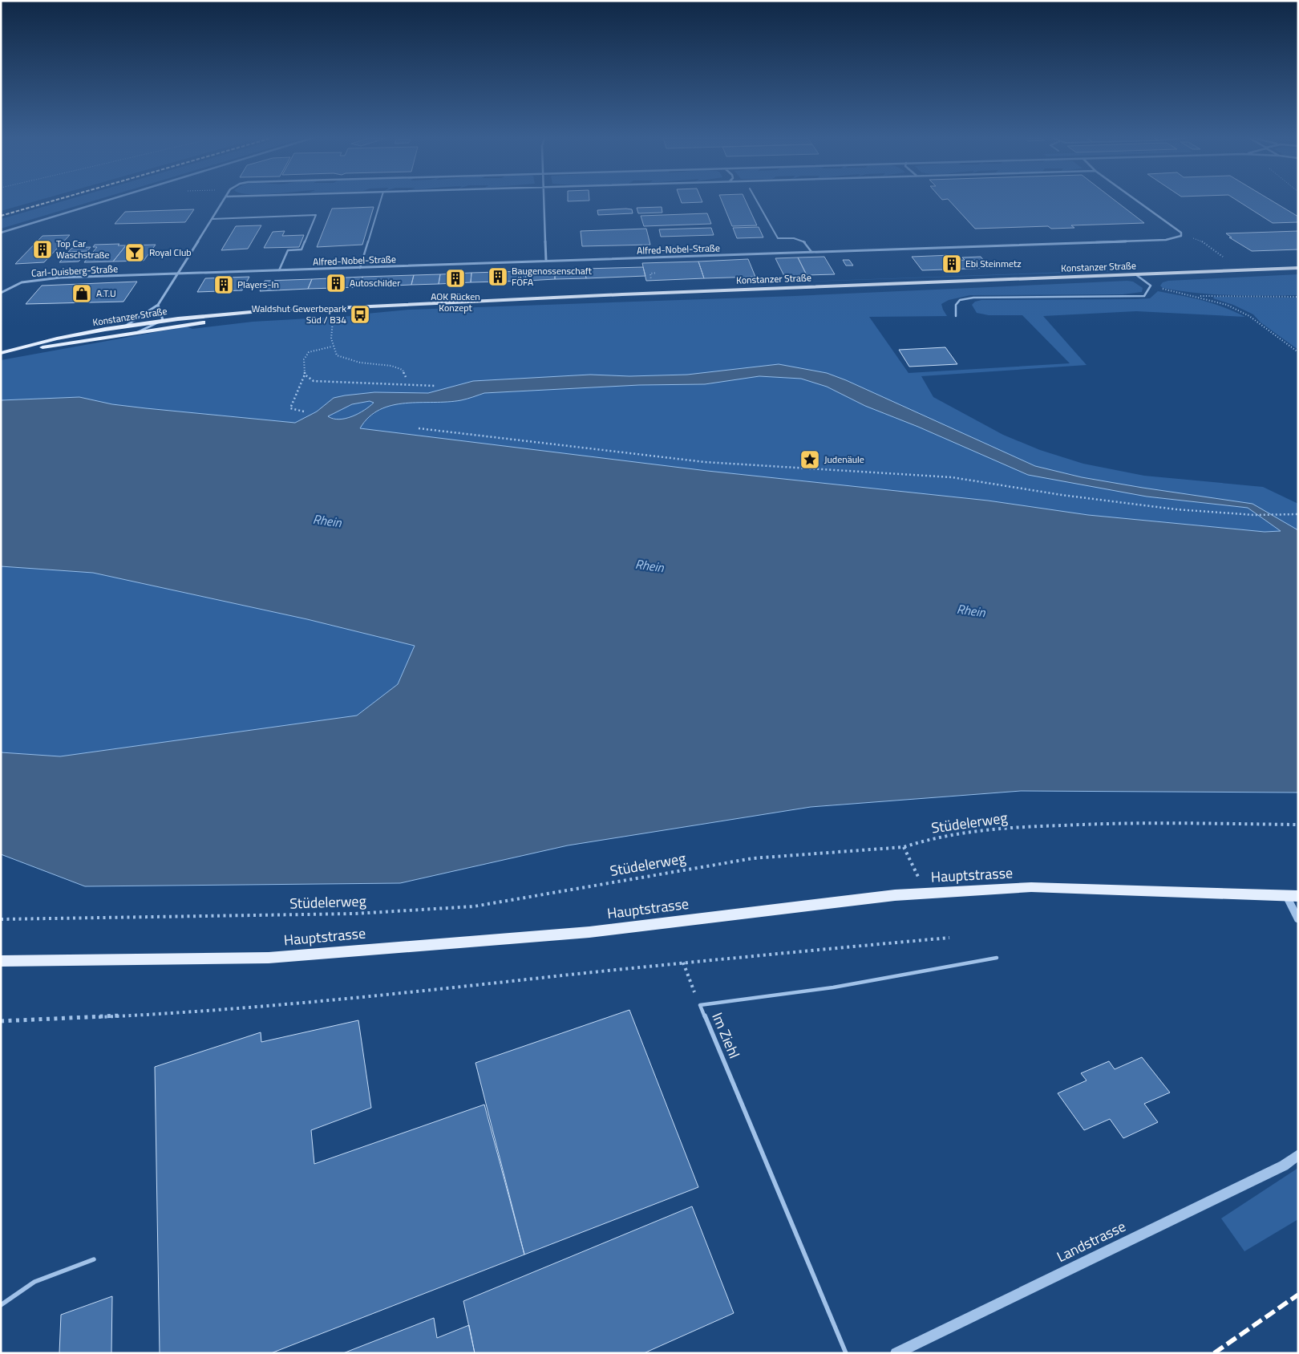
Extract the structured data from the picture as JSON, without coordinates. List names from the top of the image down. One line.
{"streets":{"main road":["Konstanzer Straße","Hauptstrasse"],"street":["Alfred-Nobel-Straße","Carl-Duisberg-Straße","Landstrasse"],"lane":["Im Ziehl"],"path":["Stüdelerweg"]},"crossings":[["Alfred-Nobel-Straße","Carl-Duisberg-Straße"]],"water":["Rhein"],"places":{"building":["Top Car Waschstraße","Ebi Steinmetz","Baugenossenschaft FÖFA","AOK Rücken Konzept","Autoschilder","Players-In"],"bar":["Royal Club"],"shop":["A.T.U"],"bus stop":["Waldshut Gewerbepark Süd / B34"],"place":["Judenäule"]}}
